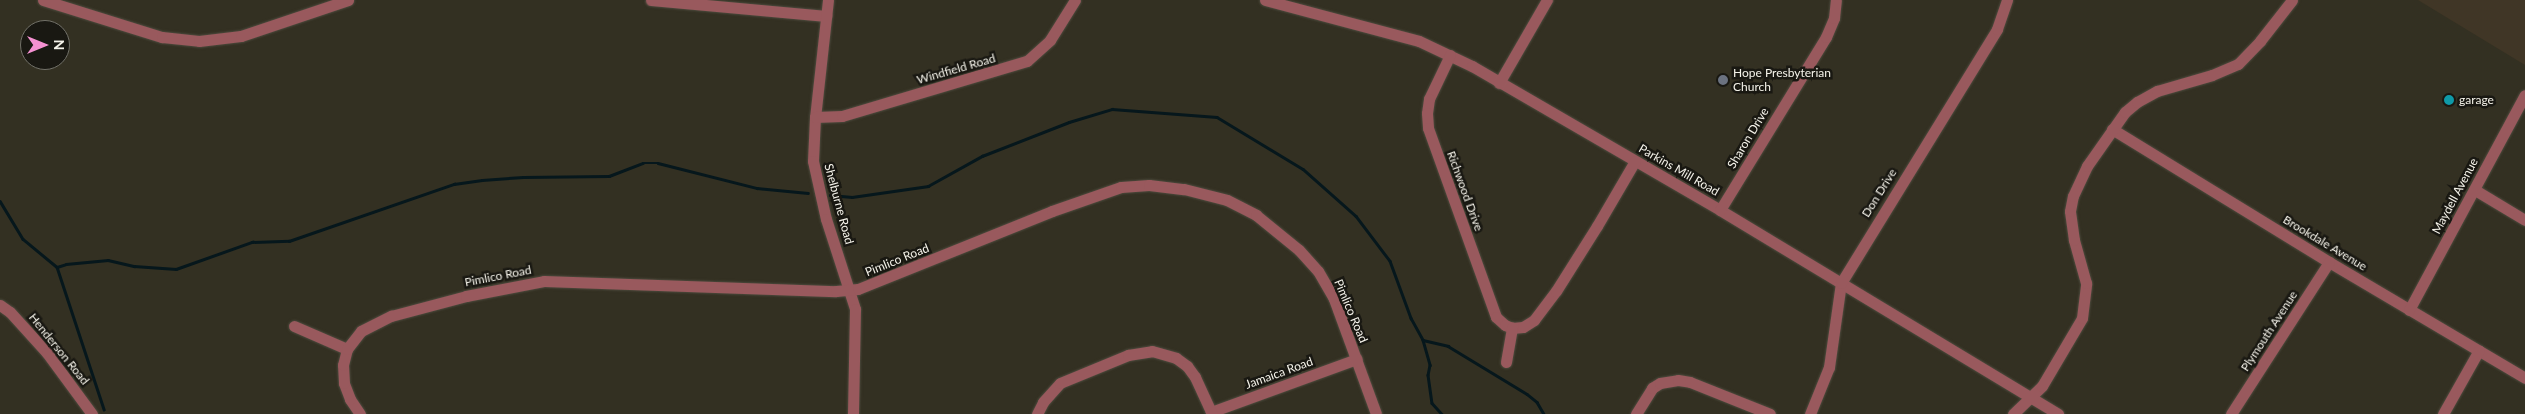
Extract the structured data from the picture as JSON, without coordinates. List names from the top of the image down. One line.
{"streets":{"street":["Windfield Road","Sharon Drive","Parkins Mill Road","Richwood Drive","Don Drive","Maydell Avenue","Shelburne Road","Brookdale Avenue","Pimlico Road","Plymouth Avenue","Henderson Road","Jamaica Road"]},"crossings":[["Windfield Road","Shelburne Road"],["Sharon Drive","Parkins Mill Road"],["Parkins Mill Road","Richwood Drive"],["Parkins Mill Road","Don Drive"],["Maydell Avenue","Brookdale Avenue"],["Shelburne Road","Pimlico Road"],["Brookdale Avenue","Plymouth Avenue"],["Pimlico Road","Jamaica Road"]],"places":["Hope Presbyterian Church","garage"],"north":"right"}
